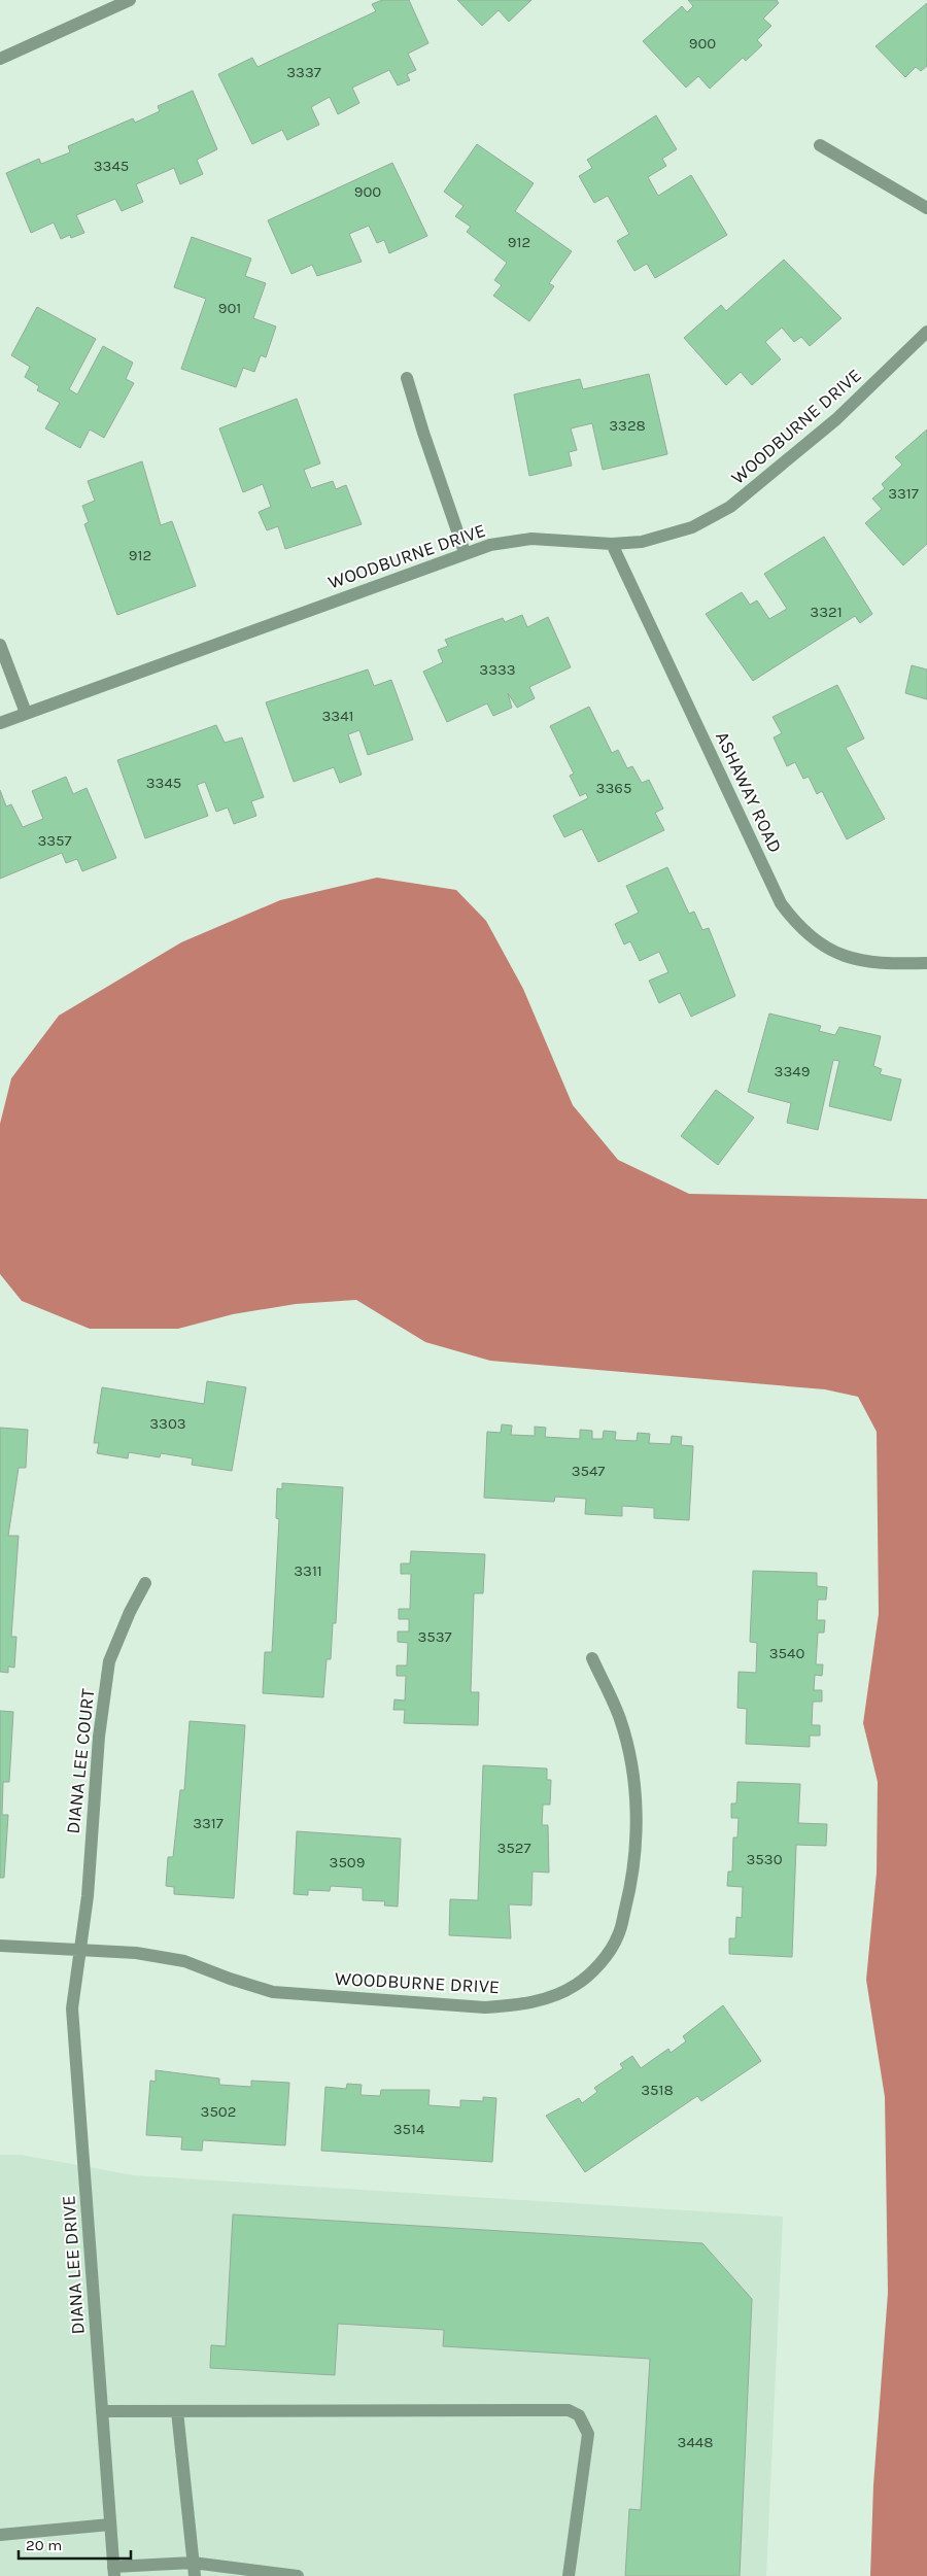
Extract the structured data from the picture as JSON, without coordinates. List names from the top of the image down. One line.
{"streets":{"street":["WOODBURNE DRIVE","ASHAWAY ROAD","DIANA LEE COURT","DIANA LEE DRIVE"]},"crossings":[["WOODBURNE DRIVE","ASHAWAY ROAD"],["WOODBURNE DRIVE","DIANA LEE COURT"],["WOODBURNE DRIVE","DIANA LEE DRIVE"],["DIANA LEE COURT","DIANA LEE DRIVE"]],"house_numbers":["900","3337","3345","900","912","901","3328","3317","912","3321","3333","3341","3345","3365","3357","3349","3303","3547","3311","3537","3540","3317","3527","3530","3509","3518","3502","3514","3448"],"scale_bar":"20 m"}
